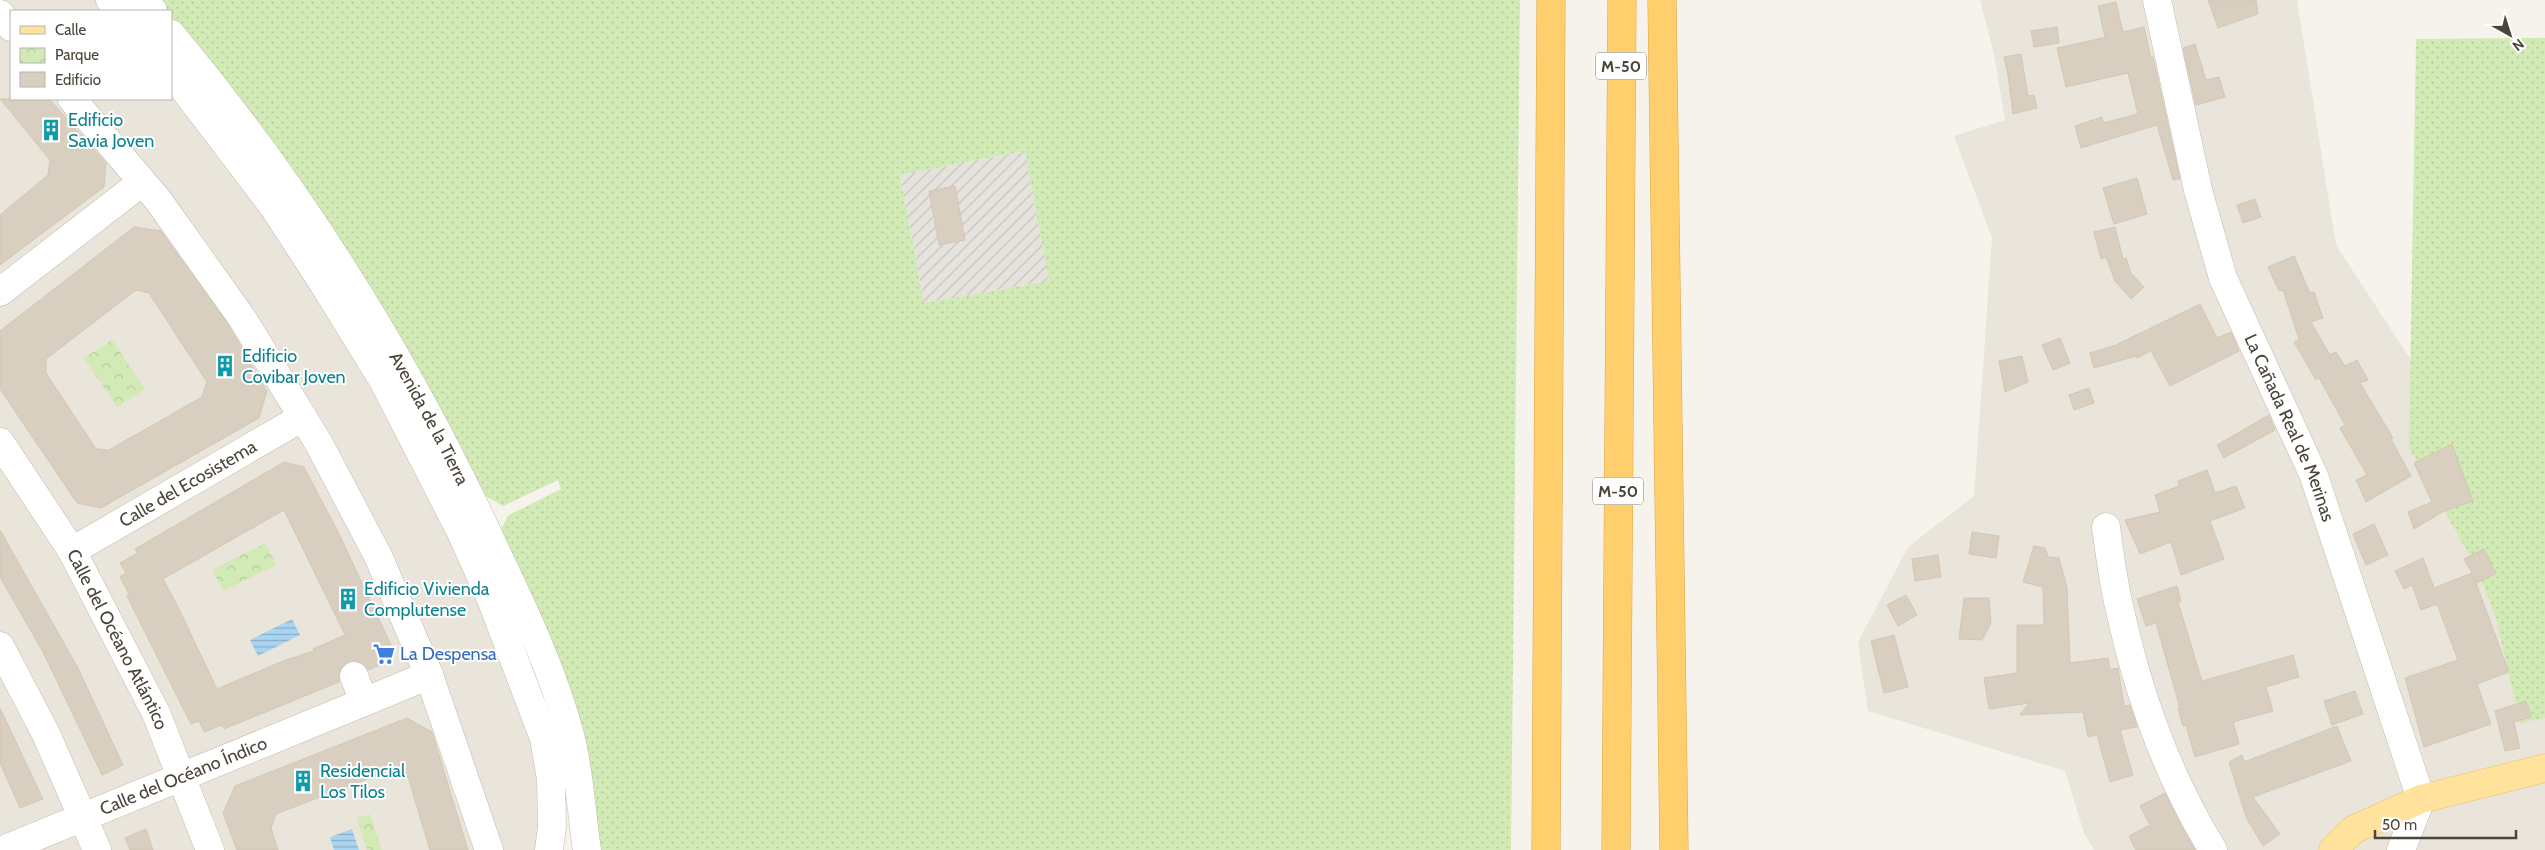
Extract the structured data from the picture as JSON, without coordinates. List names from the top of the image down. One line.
{"streets":{"highway":["M-50"],"street":["Avenida de la Tierra","La Cañada Real de Merinas","Calle del Ecosistema","Calle del Océano Atlántico","Calle del Océano Índico"]},"crossings":[["Calle del Ecosistema","Calle del Océano Atlántico"],["Calle del Océano Atlántico","Calle del Océano Índico"]],"places":{"building":["Edificio Savia Joven","Edificio Covibar Joven","Edificio Vivienda Complutense","Residencial Los Tilos"],"supermarket":["La Despensa"]},"legend":["Calle","Parque","Edificio"],"scale_bar":"50 m","north":"bottom right"}
